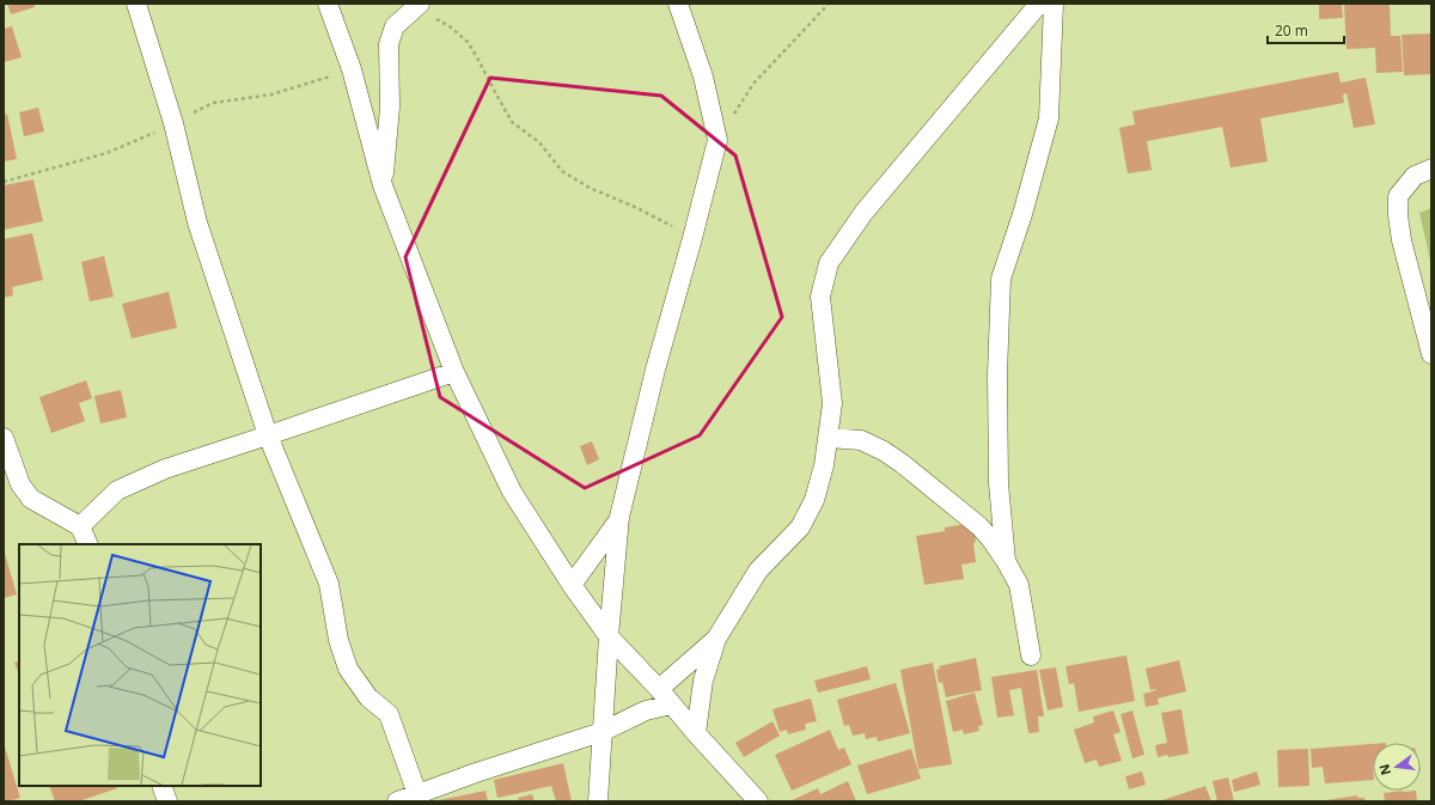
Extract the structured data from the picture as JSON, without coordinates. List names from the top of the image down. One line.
{"scale_bar":"20 m","north":"left"}
